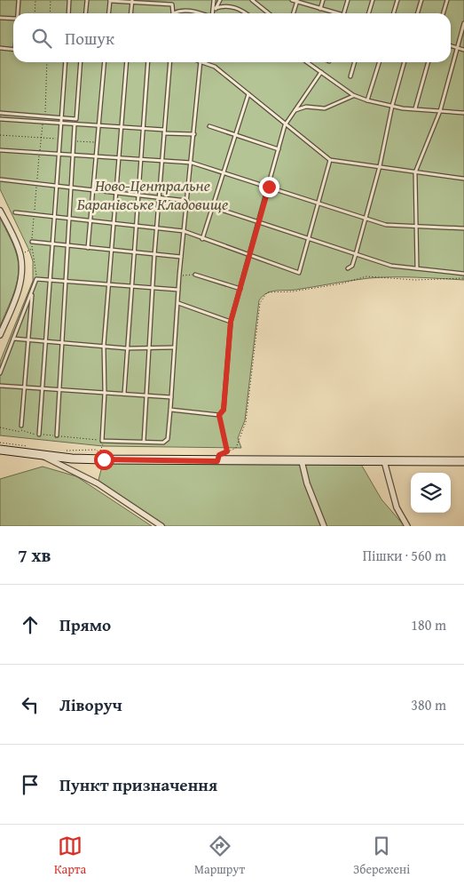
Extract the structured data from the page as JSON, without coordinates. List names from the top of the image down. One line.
{"parks":["Ново-Центральне Баранівське Кладовище"],"page":{"search":"Пошук","heading":["7 хв","Пішки · 560 m"],"list":[["Прямо","180 m"],["Ліворуч","380 m"],"Пункт призначення"],"nav":["Карта","Маршрут","Збережені"]}}
